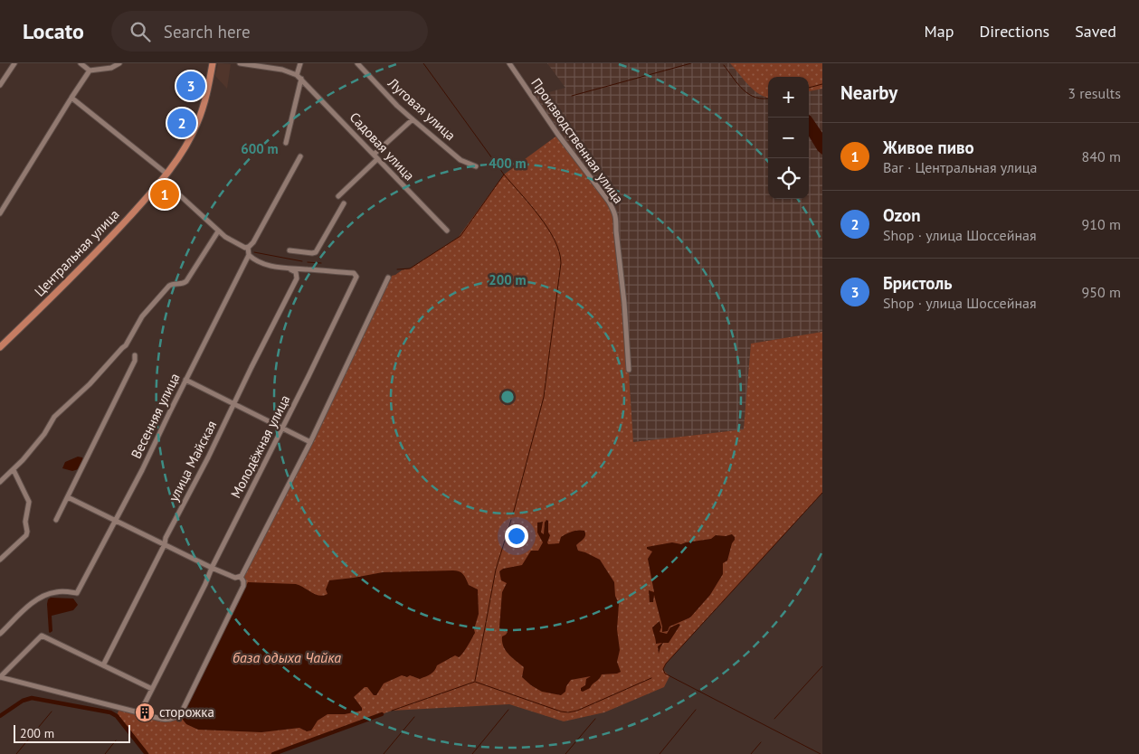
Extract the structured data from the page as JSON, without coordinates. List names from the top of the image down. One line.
{"streets":{"main road":["Центральная улица"],"street":["Луговая улица","Производственная улица","Садовая улица","Весенняя улица","Молодёжная улица","улица Майская"]},"crossings":[["Весенняя улица","Молодёжная улица"],["Молодёжная улица","улица Майская"]],"water":["база одыха Чайка"],"places":{"building":["сторожка"]},"scale_bar":"200 m","page":{"header":"Locato","search":"Search here","nav":["Map","Directions","Saved"],"heading":["Nearby","3 results"],"pins":["3","2","1"],"map_buttons":["+","−"],"list":[{"mark":"1","name":"Живое пиво","note":"Bar · Центральная улица","value":"840 m"},{"mark":"2","name":"Ozon","note":"Shop · улица Шоссейная","value":"910 m"},{"mark":"3","name":"Бристоль","note":"Shop · улица Шоссейная","value":"950 m"}],"scale":"200 m"},"rings":["600 m","400 m","200 m"]}
